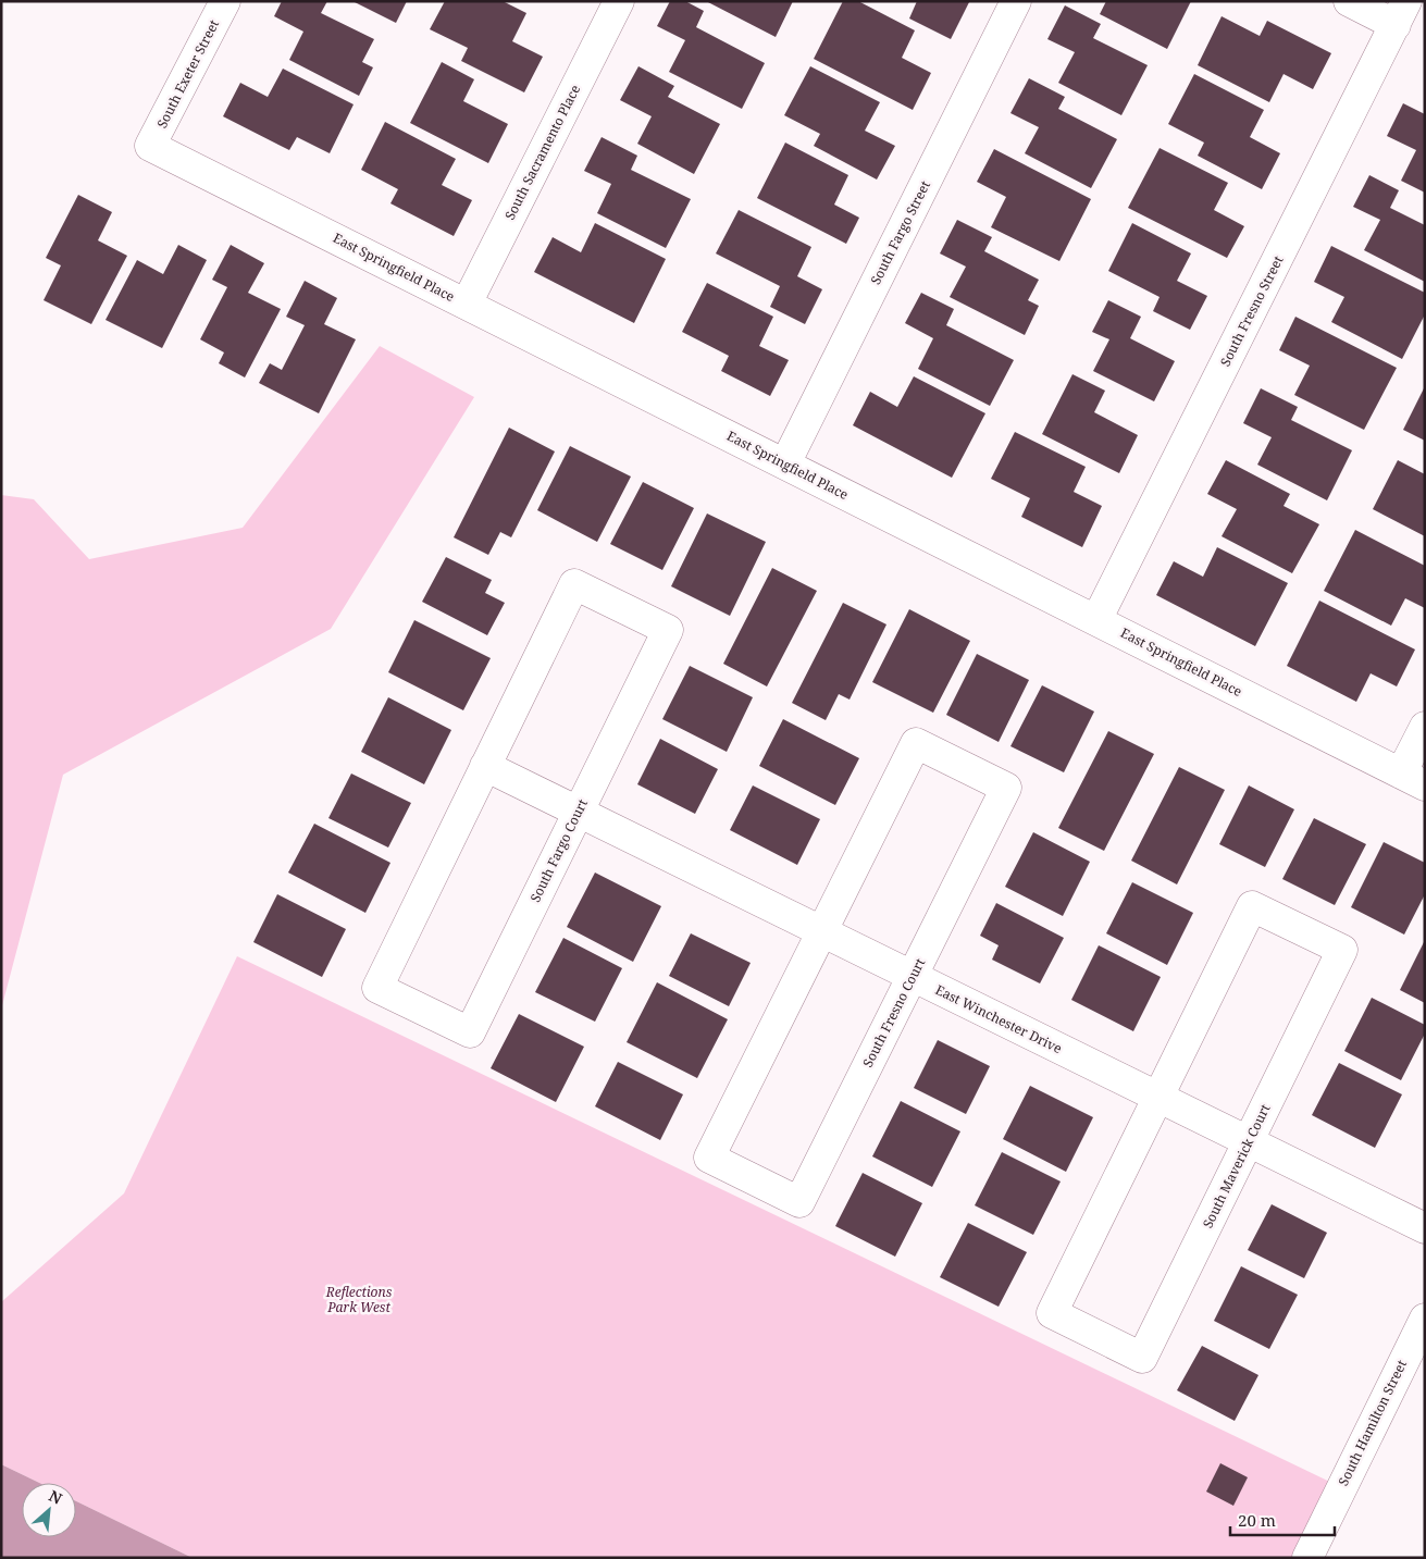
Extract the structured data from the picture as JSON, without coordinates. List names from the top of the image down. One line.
{"streets":{"street":["South Exeter Street","South Sacramento Place","South Fargo Street","East Springfield Place","South Fresno Street","South Fargo Court","South Fresno Court","East Winchester Drive","South Maverick Court","South Hamilton Street"]},"crossings":[["South Exeter Street","East Springfield Place"],["South Sacramento Place","East Springfield Place"],["South Fargo Street","East Springfield Place"],["East Springfield Place","South Fresno Street"],["South Fargo Court","East Winchester Drive"],["South Fresno Court","East Winchester Drive"],["East Winchester Drive","South Maverick Court"]],"parks":["Reflections Park West"],"scale_bar":"20 m","north":"top right"}
